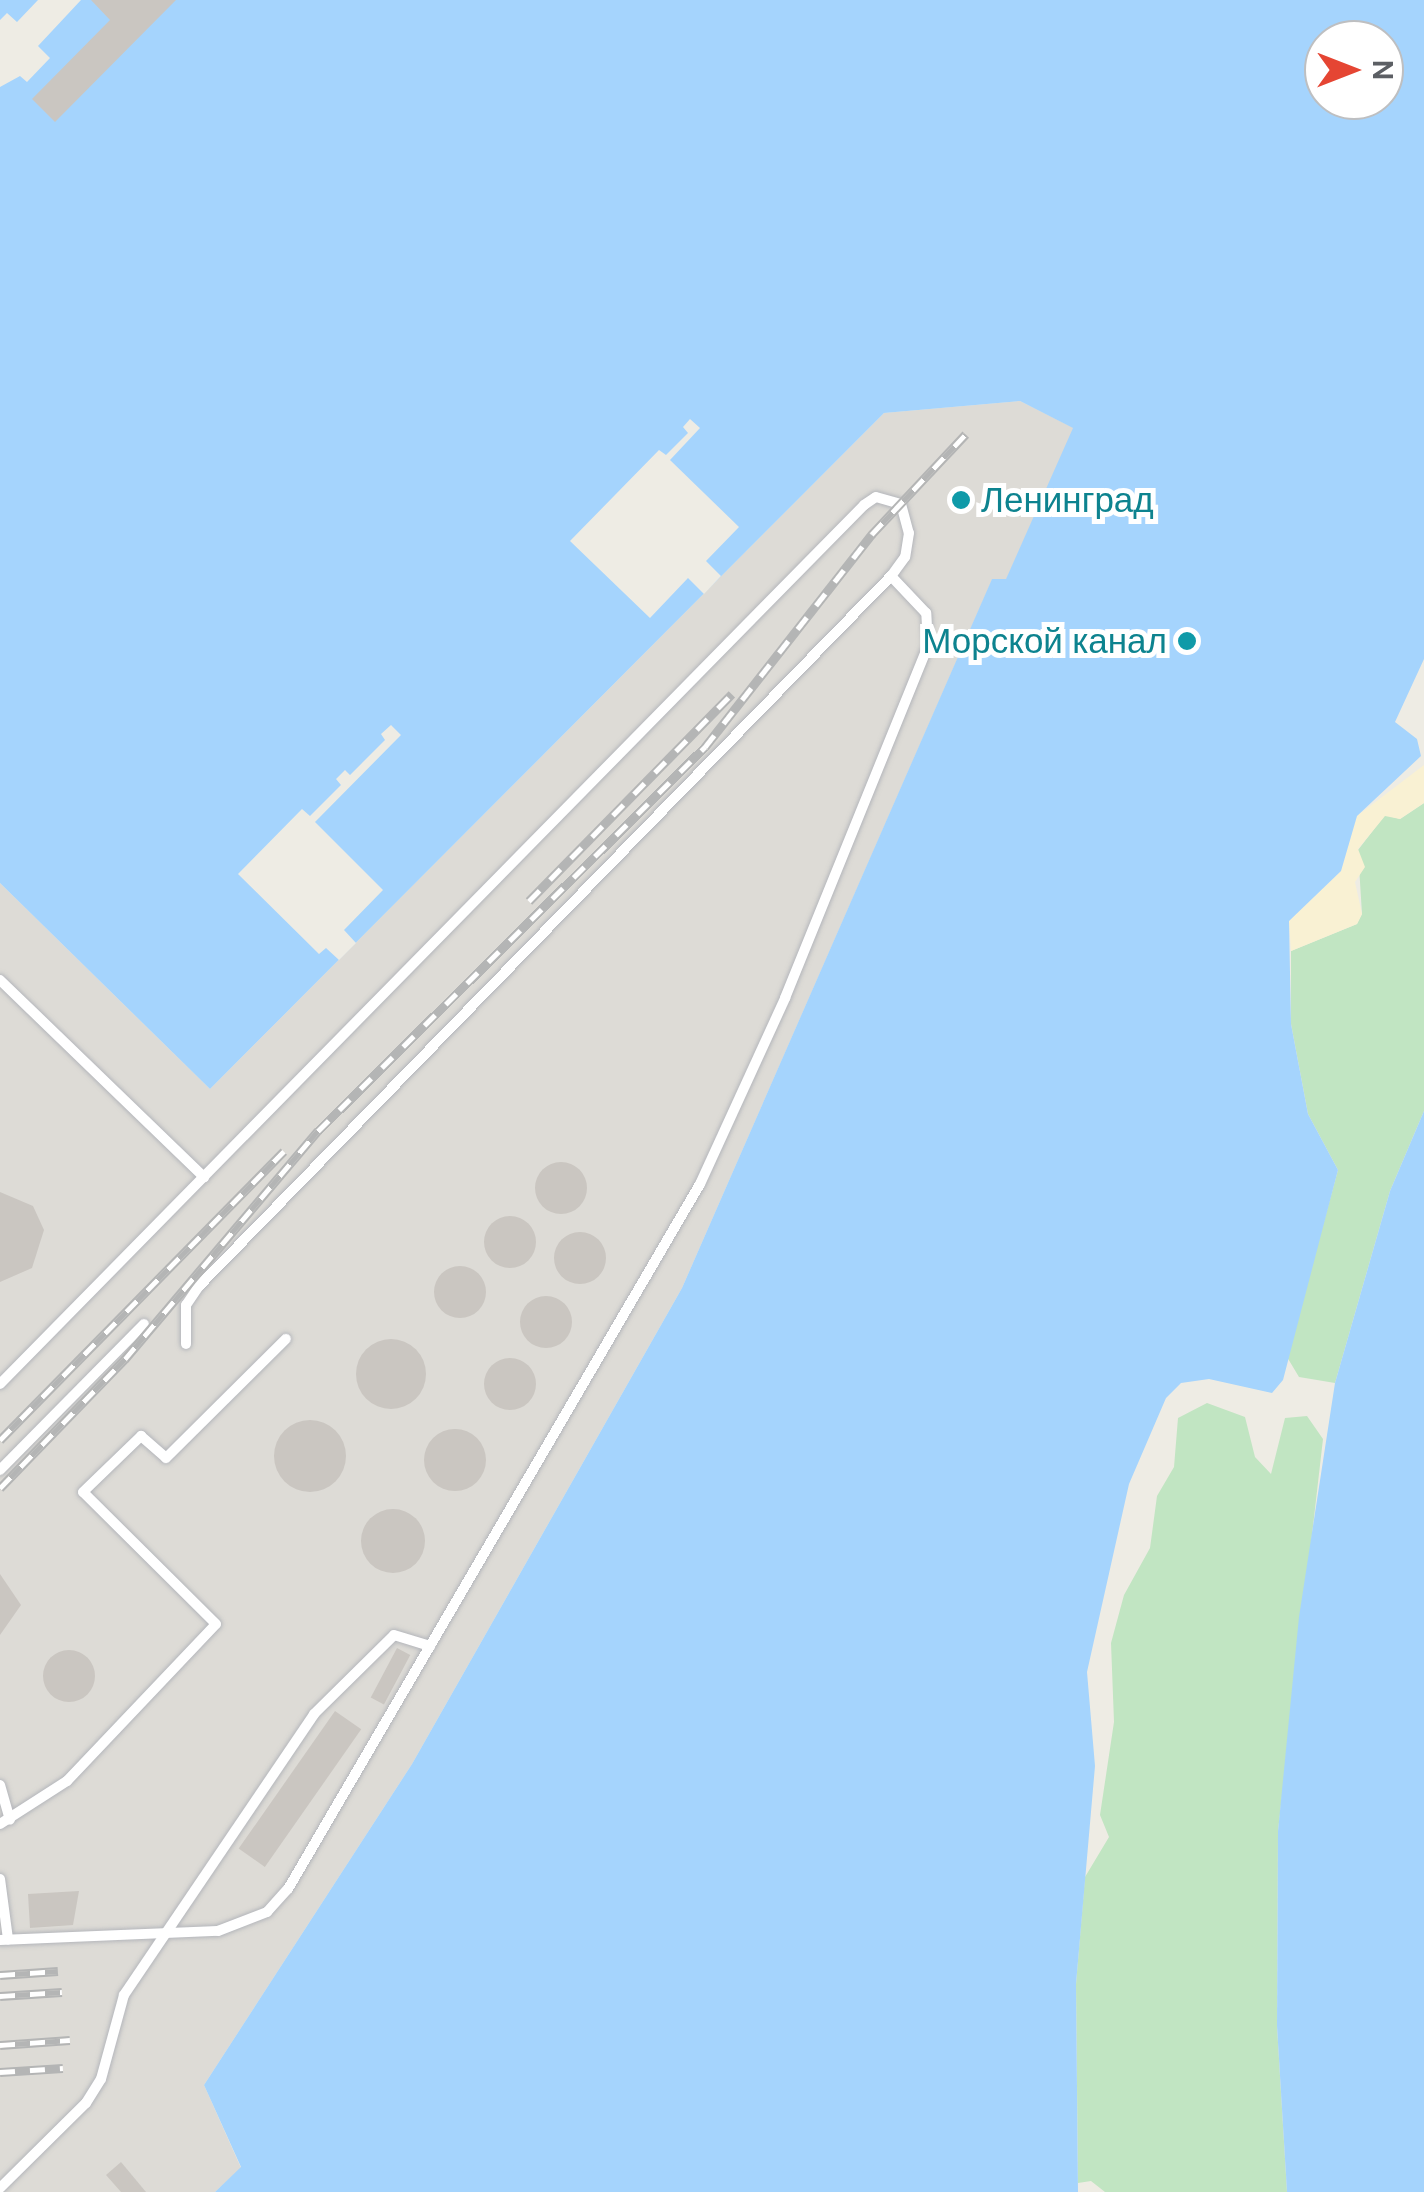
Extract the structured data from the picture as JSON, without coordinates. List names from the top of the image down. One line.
{"places":["Ленинград","Морской канал"],"north":"right"}
